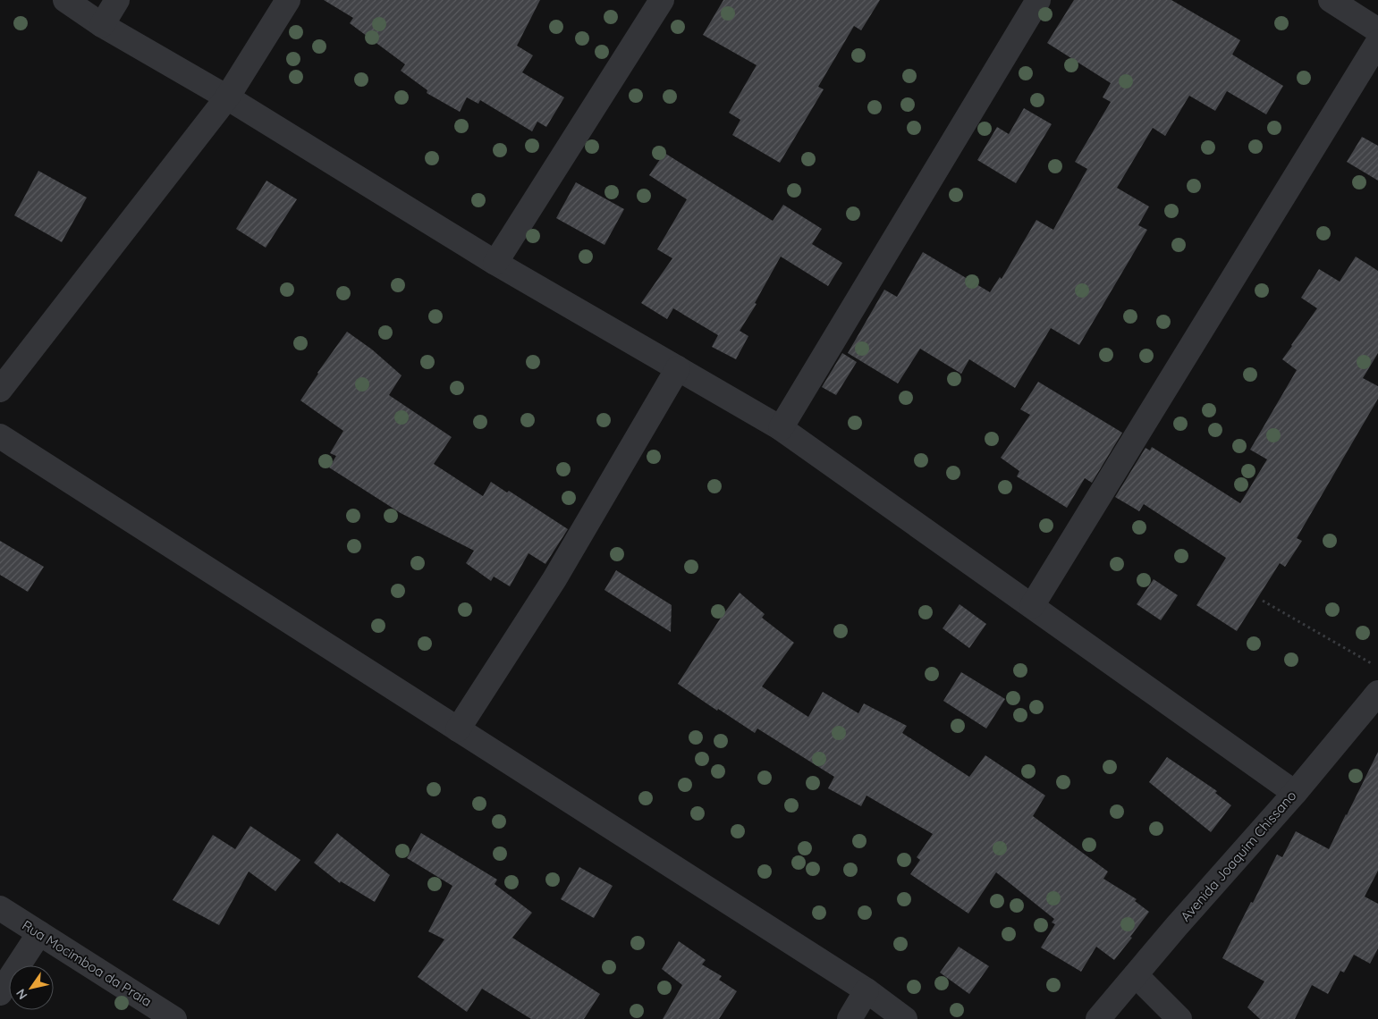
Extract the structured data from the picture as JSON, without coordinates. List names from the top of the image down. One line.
{"streets":{"street":["Avenida Joaquim Chissano","Rua Mocimboa da Praia"]},"north":"bottom left"}
